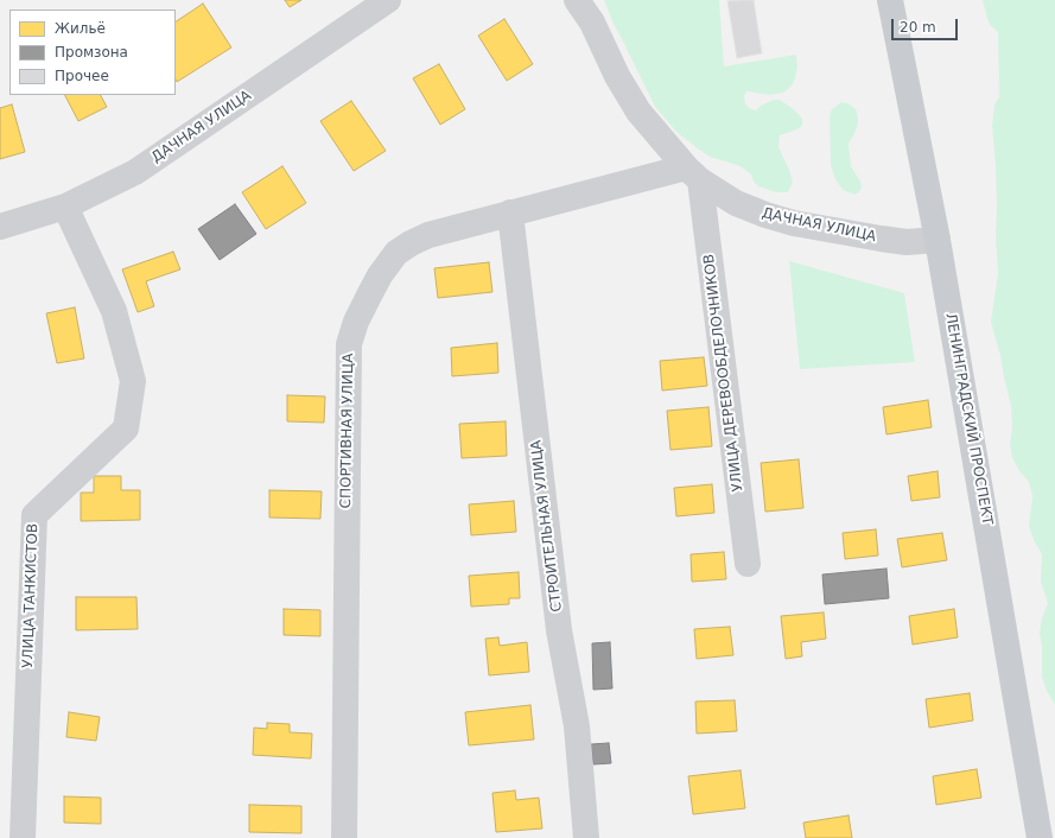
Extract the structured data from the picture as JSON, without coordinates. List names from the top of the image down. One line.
{"streets":{"main road":["ЛЕНИНГРАДСКИЙ ПРОСПЕКТ"],"street":["ДАЧНАЯ УЛИЦА","УЛИЦА ДЕРЕВООБДЕЛОЧНИКОВ","СПОРТИВНАЯ УЛИЦА","СТРОИТЕЛЬНАЯ УЛИЦА","УЛИЦА ТАНКИСТОВ"]},"crossings":[["ДАЧНАЯ УЛИЦА","УЛИЦА ДЕРЕВООБДЕЛОЧНИКОВ"],["ДАЧНАЯ УЛИЦА","ЛЕНИНГРАДСКИЙ ПРОСПЕКТ"],["ДАЧНАЯ УЛИЦА","СПОРТИВНАЯ УЛИЦА"],["ДАЧНАЯ УЛИЦА","УЛИЦА ТАНКИСТОВ"],["УЛИЦА ДЕРЕВООБДЕЛОЧНИКОВ","СПОРТИВНАЯ УЛИЦА"],["СПОРТИВНАЯ УЛИЦА","СТРОИТЕЛЬНАЯ УЛИЦА"]],"legend":["Жильё","Промзона","Прочее"],"scale_bar":"20 m"}
